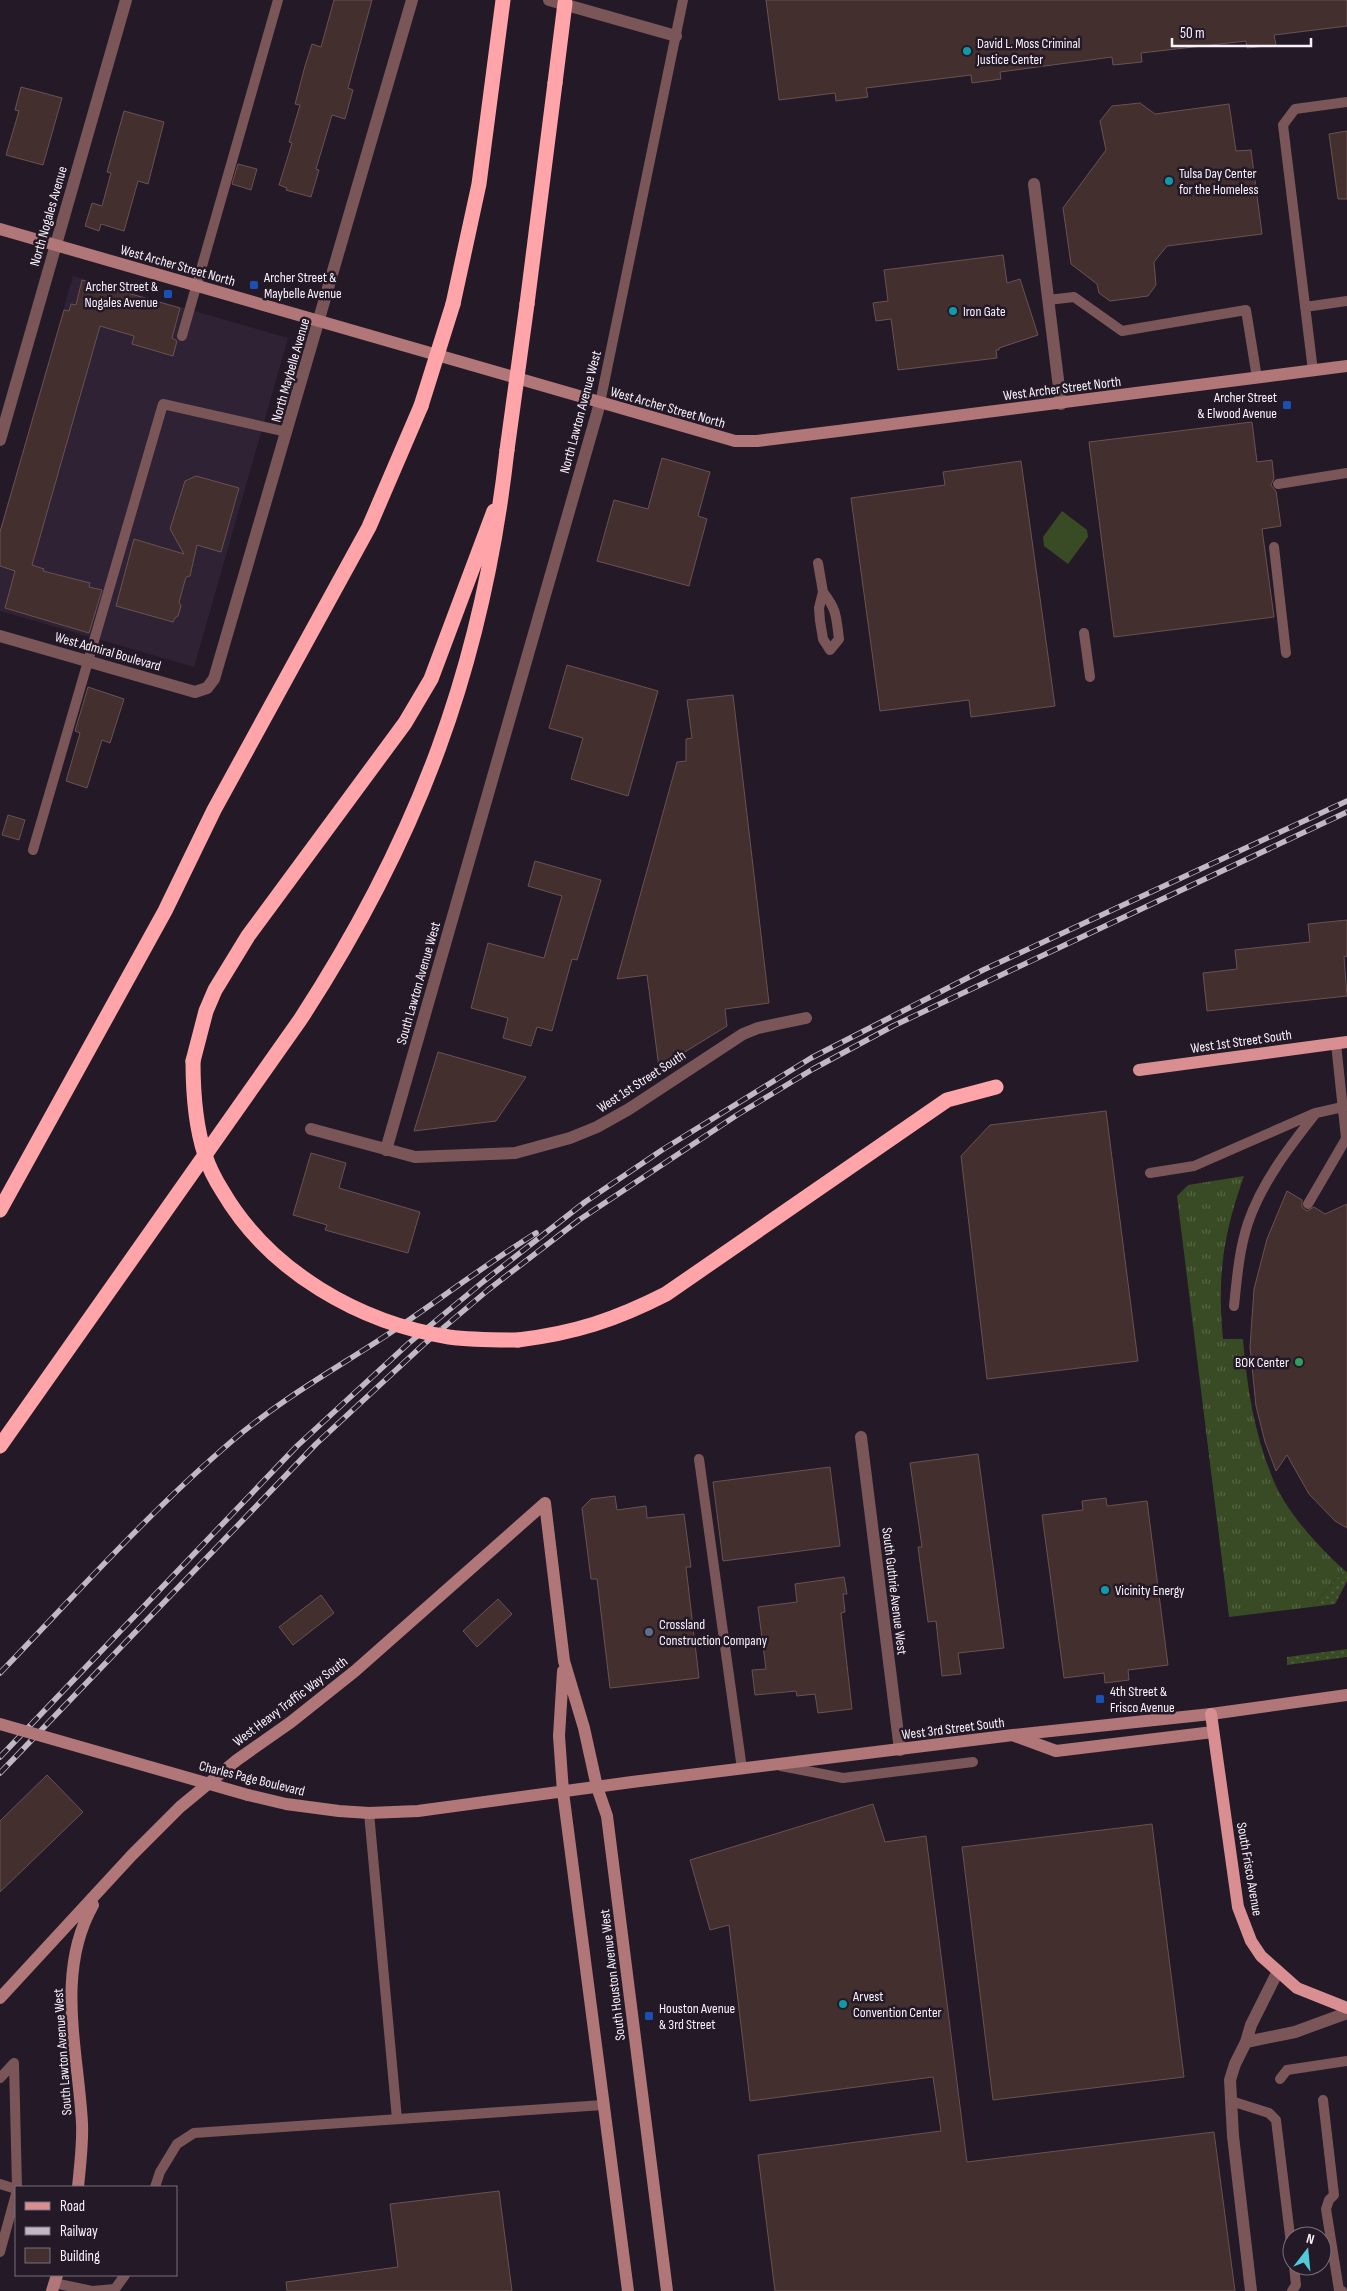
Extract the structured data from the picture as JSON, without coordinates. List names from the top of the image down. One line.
{"streets":{"main road":["West 1st Street South","South Frisco Avenue"],"street":["North Nogales Avenue","West Archer Street North","North Maybelle Avenue","North Lawton Avenue West","West Admiral Boulevard","South Lawton Avenue West","South Guthrie Avenue West","West Heavy Traffic Way South","West 3rd Street South","Charles Page Boulevard","South Houston Avenue West"]},"crossings":[["North Nogales Avenue","West Archer Street North"],["West Archer Street North","North Maybelle Avenue"],["West Archer Street North","North Lawton Avenue West"],["North Maybelle Avenue","West Admiral Boulevard"],["North Lawton Avenue West","South Lawton Avenue West"],["South Lawton Avenue West","West 1st Street South"],["South Lawton Avenue West","West Heavy Traffic Way South"],["South Guthrie Avenue West","West 3rd Street South"],["West Heavy Traffic Way South","South Houston Avenue West"],["West 3rd Street South","Charles Page Boulevard"],["West 3rd Street South","South Frisco Avenue"],["West 3rd Street South","South Houston Avenue West"],["Charles Page Boulevard","South Houston Avenue West"]],"places":{"other":["David L. Moss Criminal Justice Center","Tulsa Day Center for the Homeless","Iron Gate","BOK Center","Vicinity Energy","Crossland Construction Company","Arvest Convention Center"],"transit":["Archer Street & Maybelle Avenue","Archer Street & Nogales Avenue","Archer Street & Elwood Avenue","4th Street & Frisco Avenue","Houston Avenue & 3rd Street"]},"legend":["Road","Railway","Building"],"scale_bar":"50 m","north":"top"}
